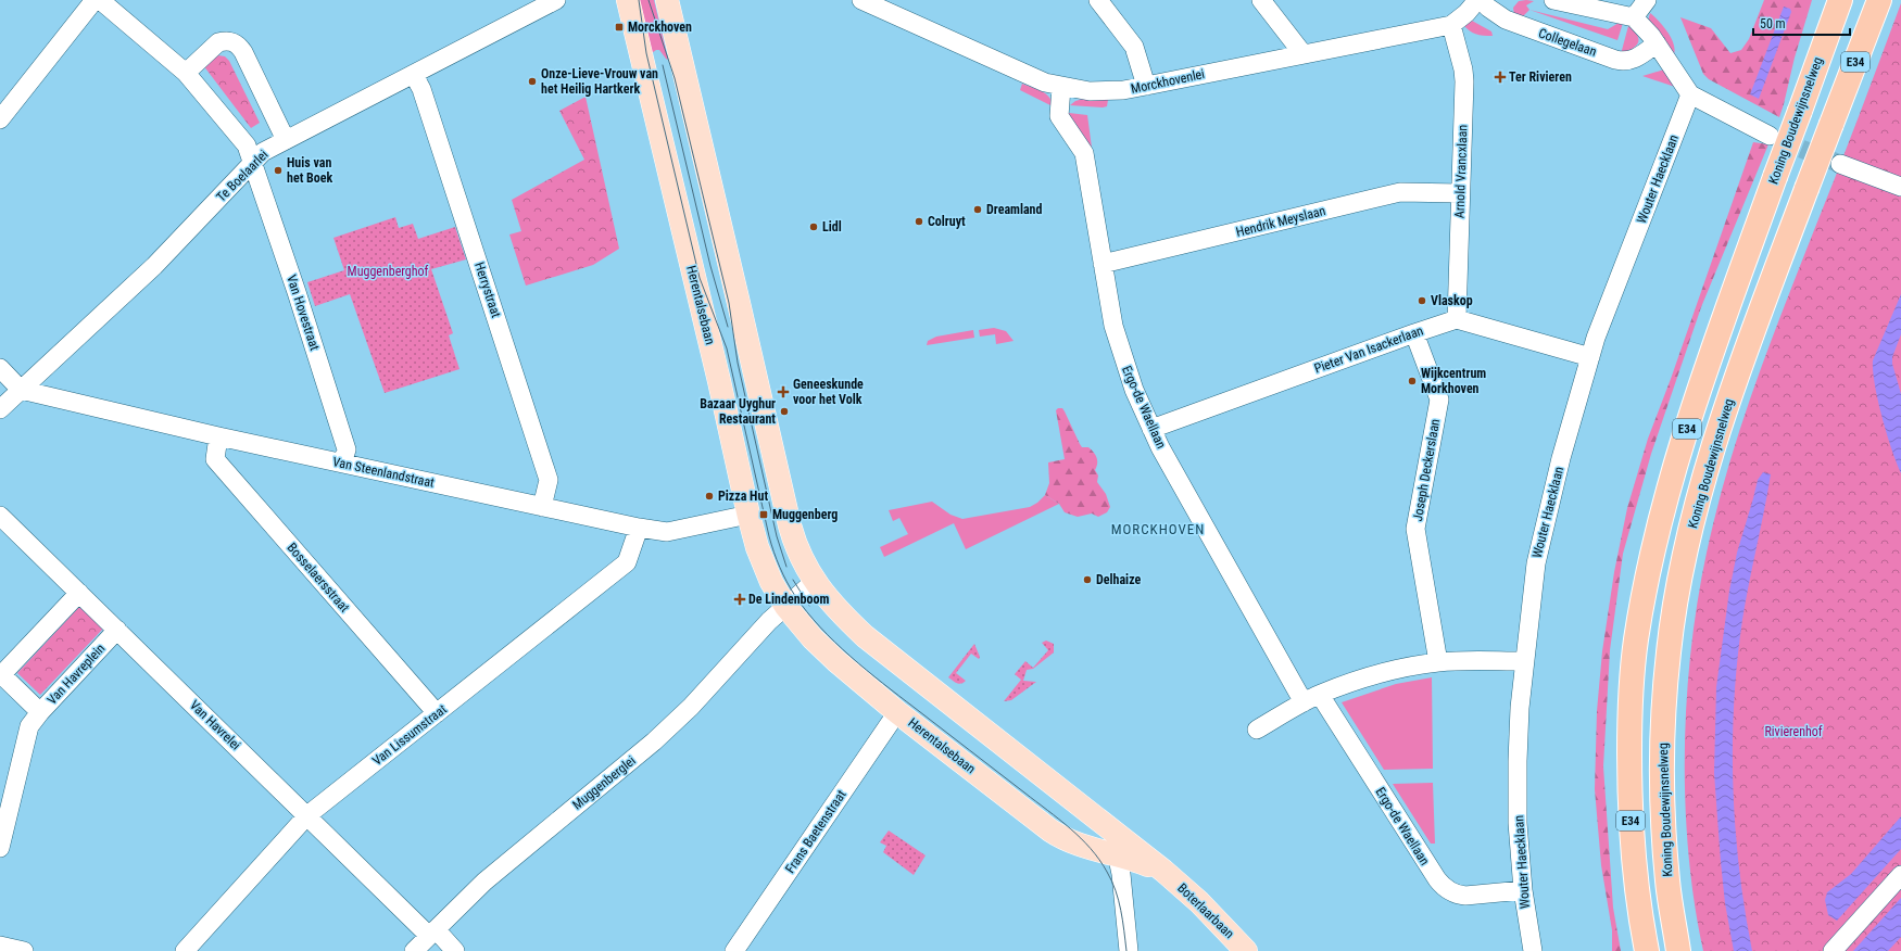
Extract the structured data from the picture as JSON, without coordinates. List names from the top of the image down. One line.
{"streets":{"highway":["E34","Koning Boudewijnsnelweg"],"main road":["Herentalsebaan","Boterlaarbaan"],"street":["Collegelaan","Morckhovenlei","Arnold Vrancxlaan","Te Boelaarlei","Wouter Haecklaan","Hendrik Meyslaan","Herrystraat","Van Hovestraat","Pieter Van Isackerlaan","Ergo-de Waellaan","Joseph Deckerslaan","Van Steenlandstraat","Bosselaersstraat","Van Havreplein","Van Havrelei","Van Lissumstraat","Muggenberglei","Frans Baetenstraat"]},"crossings":[["Collegelaan","Morckhovenlei"],["Morckhovenlei","Arnold Vrancxlaan"],["Morckhovenlei","Ergo-de Waellaan"],["Arnold Vrancxlaan","Hendrik Meyslaan"],["Arnold Vrancxlaan","Pieter Van Isackerlaan"],["Te Boelaarlei","Herrystraat"],["Te Boelaarlei","Van Hovestraat"],["Te Boelaarlei","Van Steenlandstraat"],["Wouter Haecklaan","Ergo-de Waellaan"],["Hendrik Meyslaan","Ergo-de Waellaan"],["Herrystraat","Van Steenlandstraat"],["Herentalsebaan","Van Steenlandstraat"],["Herentalsebaan","Muggenberglei"],["Herentalsebaan","Frans Baetenstraat"],["Herentalsebaan","Boterlaarbaan"],["Van Hovestraat","Van Steenlandstraat"],["Pieter Van Isackerlaan","Ergo-de Waellaan"],["Pieter Van Isackerlaan","Joseph Deckerslaan"],["Van Steenlandstraat","Bosselaersstraat"],["Van Steenlandstraat","Van Lissumstraat"],["Bosselaersstraat","Van Lissumstraat"],["Van Havreplein","Van Havrelei"],["Van Havrelei","Van Lissumstraat"],["Van Havrelei","Muggenberglei"]],"districts":["MORCKHOVEN"],"parks":["Muggenberghof","Rivierenhof"],"places":{"transit":["Morckhoven","Muggenberg"],"health":["Ter Rivieren","Geneeskunde voor het Volk","De Lindenboom"],"other":["Onze-Lieve-Vrouw van het Heilig Hartkerk","Huis van het Boek","Dreamland","Colruyt","Lidl","Vlaskop","Wijkcentrum Morkhoven","Bazaar Uyghur Restaurant","Pizza Hut","Delhaize"]},"scale_bar":"50 m"}
